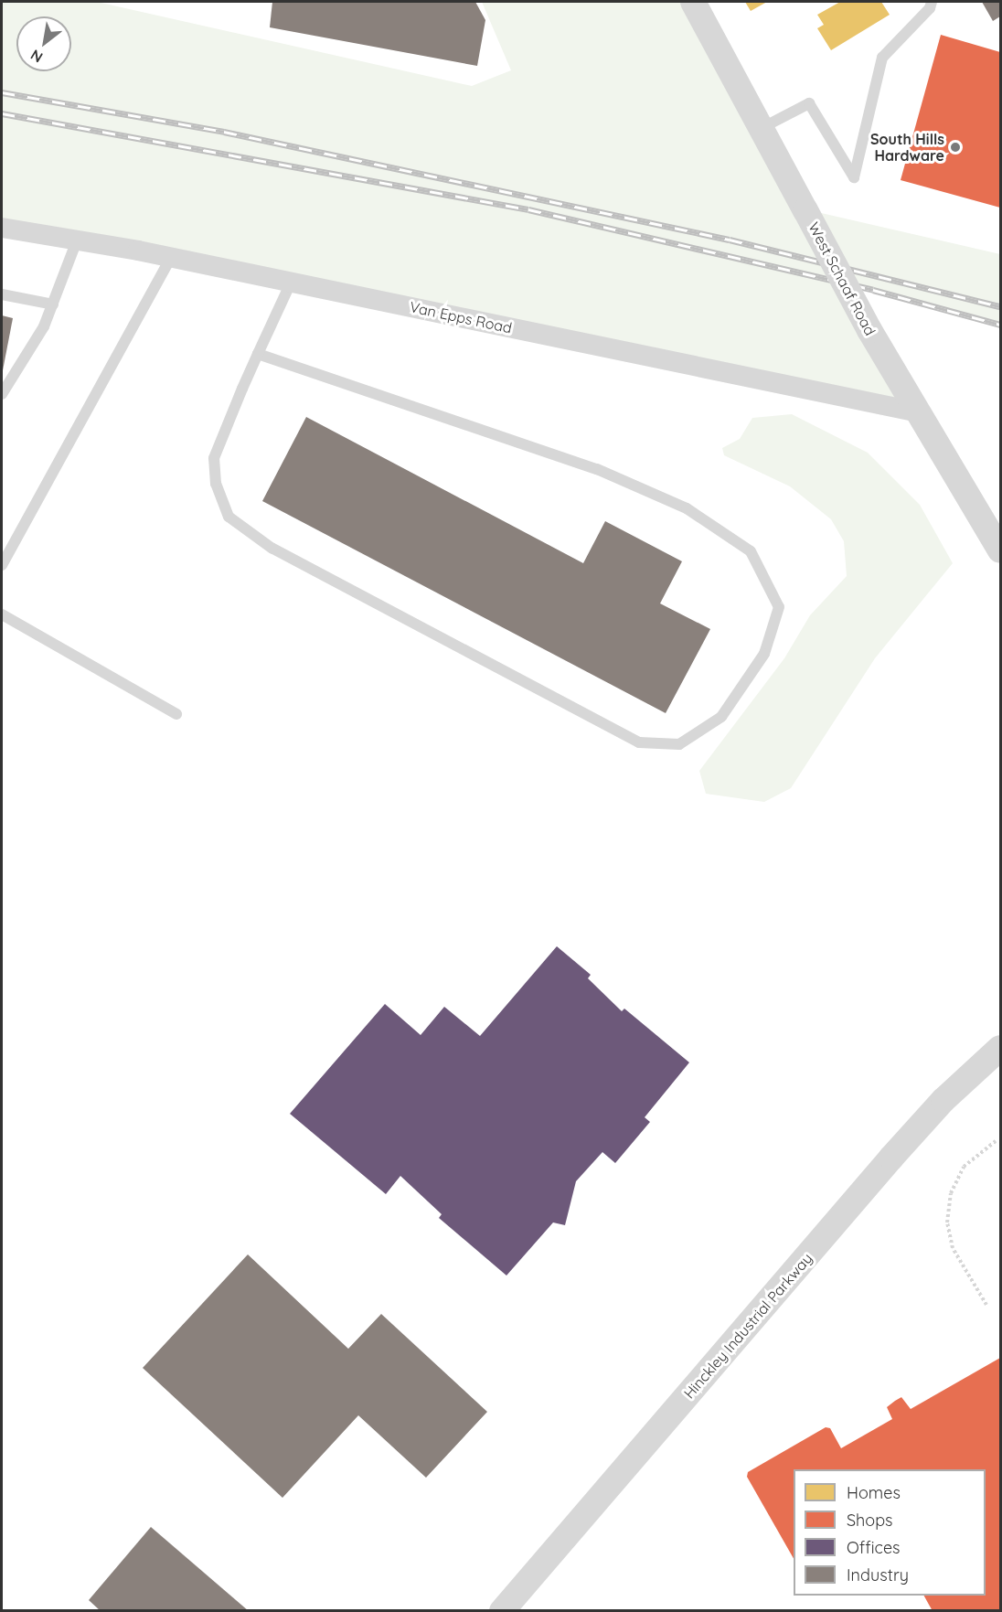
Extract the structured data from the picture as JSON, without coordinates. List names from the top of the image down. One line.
{"streets":{"street":["West Schaaf Road","Van Epps Road","Hinckley Industrial Parkway"]},"crossings":[["West Schaaf Road","Van Epps Road"]],"places":["South Hills Hardware"],"legend":["Homes","Shops","Offices","Industry"],"north":"bottom left"}
